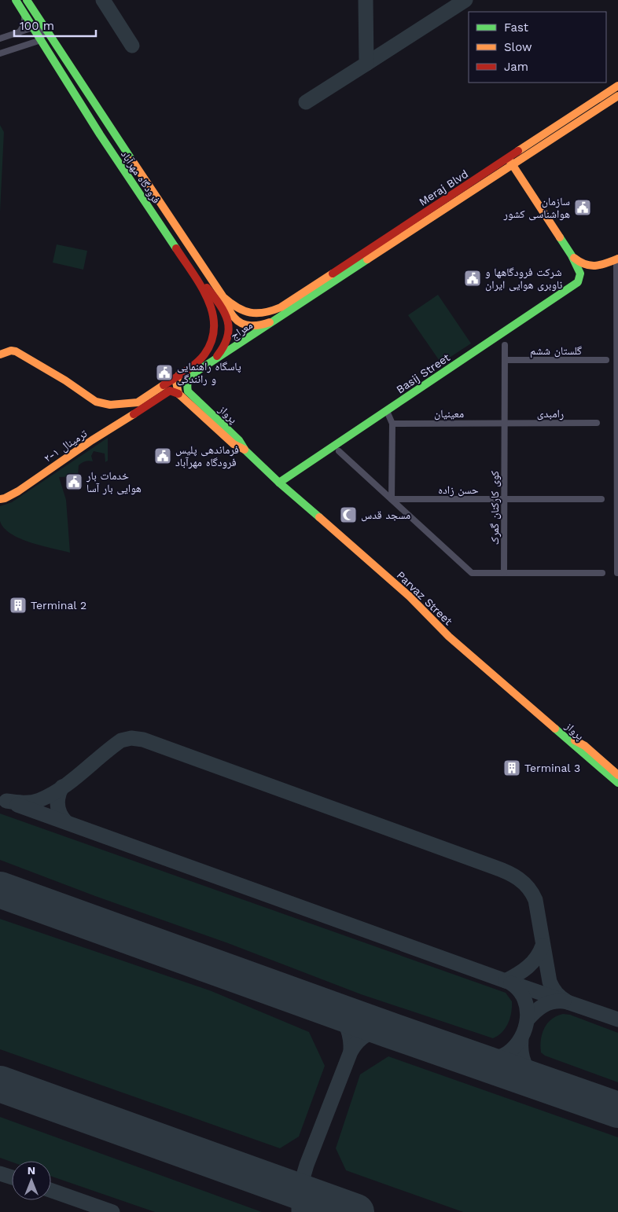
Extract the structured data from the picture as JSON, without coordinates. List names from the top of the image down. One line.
{"streets":{"main road":["فرودگاه مهرآباد","Meraj Blvd","معراج","Basij Street","پرواز","ترمینال ۱-۲","Parvaz Street"],"street":["گلستان ششم","معینیان","رامبدی","حسن زاده","کوی کارکنان گمرک"]},"crossings":[["فرودگاه مهرآباد","Meraj Blvd"],["Meraj Blvd","معراج"],["معراج","پرواز"],["گلستان ششم","کوی کارکنان گمرک"],["Basij Street","پرواز"],["Basij Street","Parvaz Street"],["معینیان","رامبدی"],["معینیان","کوی کارکنان گمرک"],["رامبدی","کوی کارکنان گمرک"],["پرواز","Parvaz Street"],["حسن زاده","کوی کارکنان گمرک"]],"places":{"public building":["سازمان هواشناسی کشور","شرکت فرودگاهها و ناوبری هوایی ایران","پاسگاه راهنمایی و رانندگی","فرماندهی پلیس فرودگاه مهرآباد","خدمات بار هوایی بار آسا"],"mosque":["مسجد قدس"],"building":["Terminal 2","Terminal 3"]},"legend":["Fast","Slow","Jam"],"scale_bar":"100 m","north":"top"}
